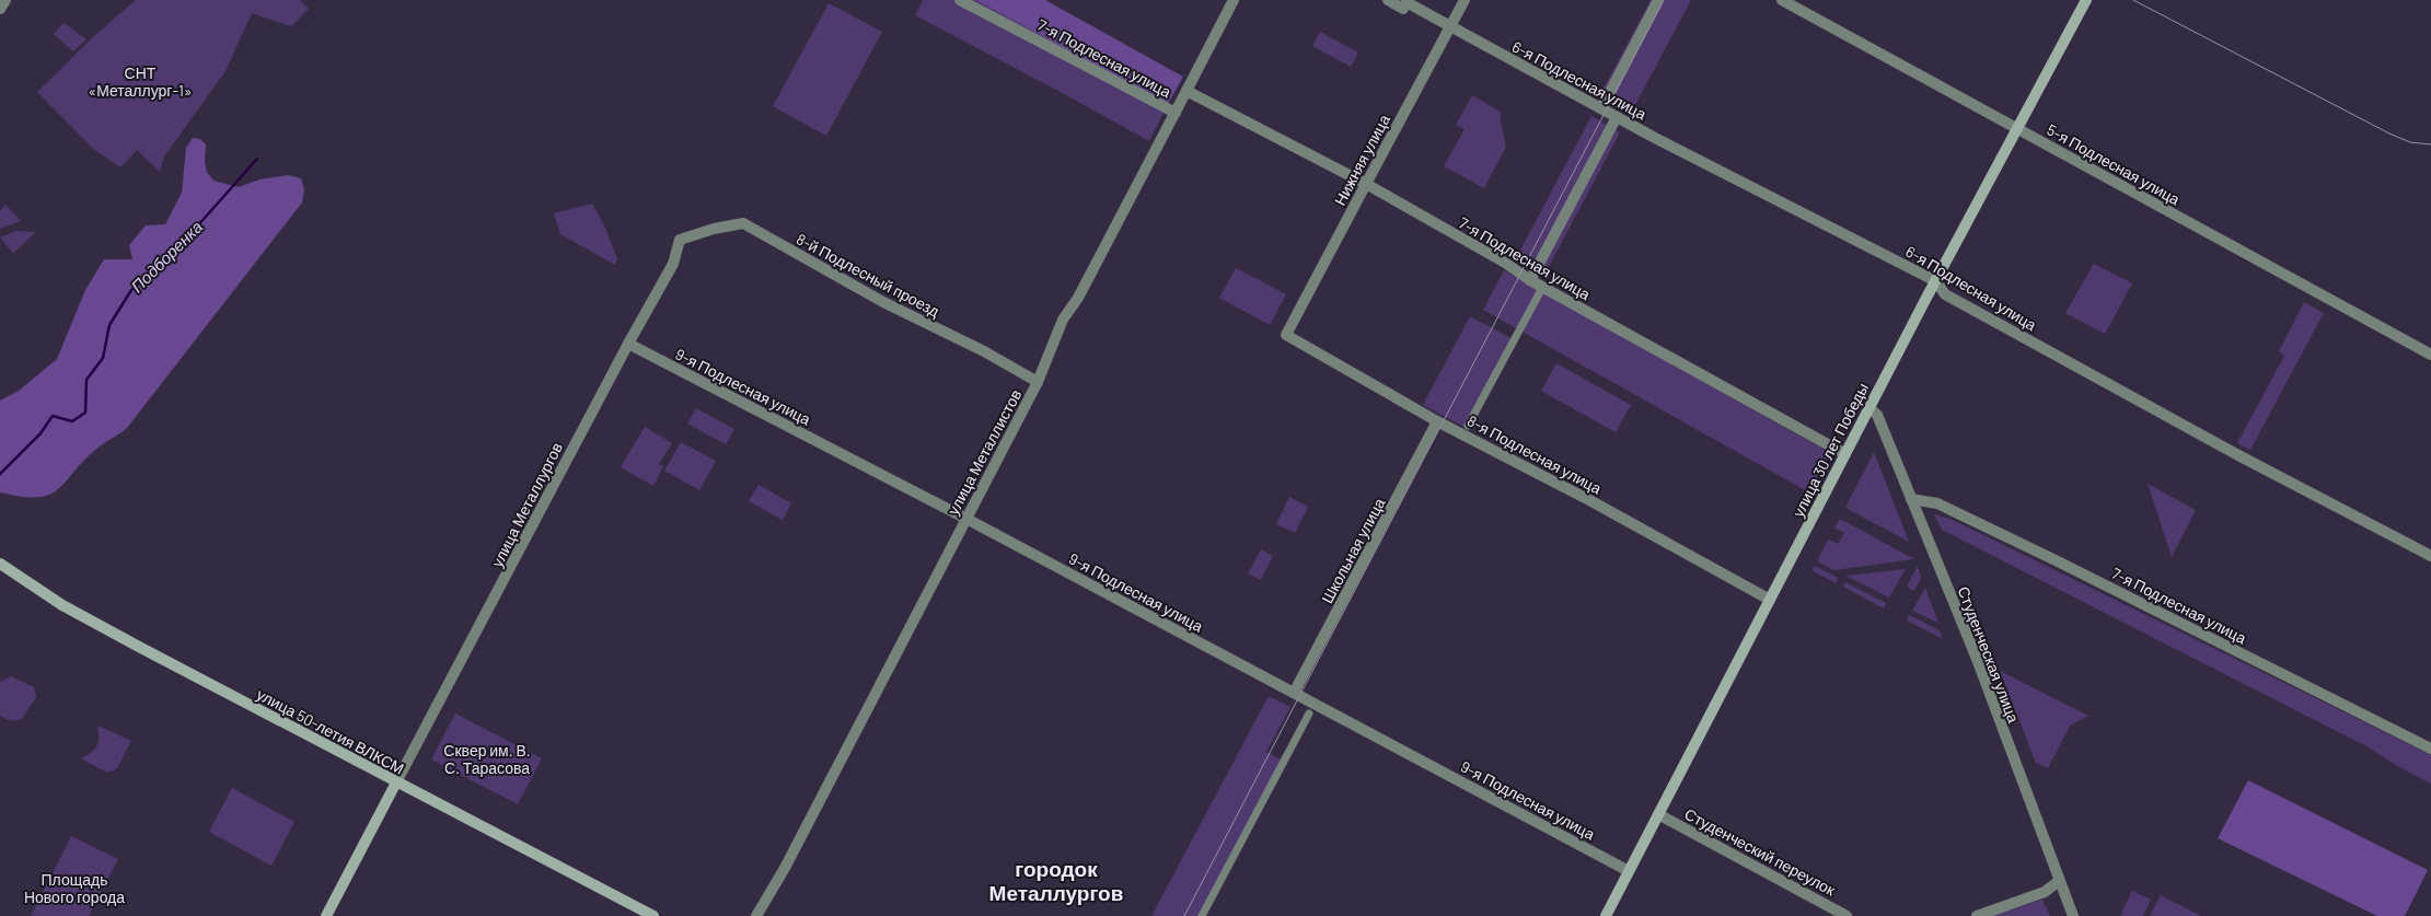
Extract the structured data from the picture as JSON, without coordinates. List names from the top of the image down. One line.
{"streets":{"main road":["улица 30 лет Победы","улица 50-летия ВЛКСМ"],"street":["7-я Подлесная улица","6-я Подлесная улица","Нижняя улица","5-я Подлесная улица","8-й Подлесный проезд","9-я Подлесная улица","улица Металлистов","8-я Подлесная улица","улица Металлургов","Школьная улица","Студенческая улица","Студенческий переулок"]},"crossings":[["7-я Подлесная улица","Нижняя улица"],["7-я Подлесная улица","улица 30 лет Победы"],["7-я Подлесная улица","улица Металлистов"],["7-я Подлесная улица","Студенческая улица"],["6-я Подлесная улица","Нижняя улица"],["6-я Подлесная улица","улица 30 лет Победы"],["Нижняя улица","8-я Подлесная улица"],["5-я Подлесная улица","улица 30 лет Победы"],["8-й Подлесный проезд","улица Металлистов"],["8-й Подлесный проезд","улица Металлургов"],["9-я Подлесная улица","улица 30 лет Победы"],["9-я Подлесная улица","улица Металлистов"],["9-я Подлесная улица","улица Металлургов"],["9-я Подлесная улица","Школьная улица"],["улица 30 лет Победы","8-я Подлесная улица"],["улица 30 лет Победы","Студенческая улица"],["улица 30 лет Победы","Студенческий переулок"],["8-я Подлесная улица","Школьная улица"],["улица Металлургов","улица 50-летия ВЛКСМ"]],"districts":["городок Металлургов"],"water":["Подборенка"],"parks":["СНТ «Металлург-1»","Сквер им. В. С. Тарасова","Площадь Нового города"]}
